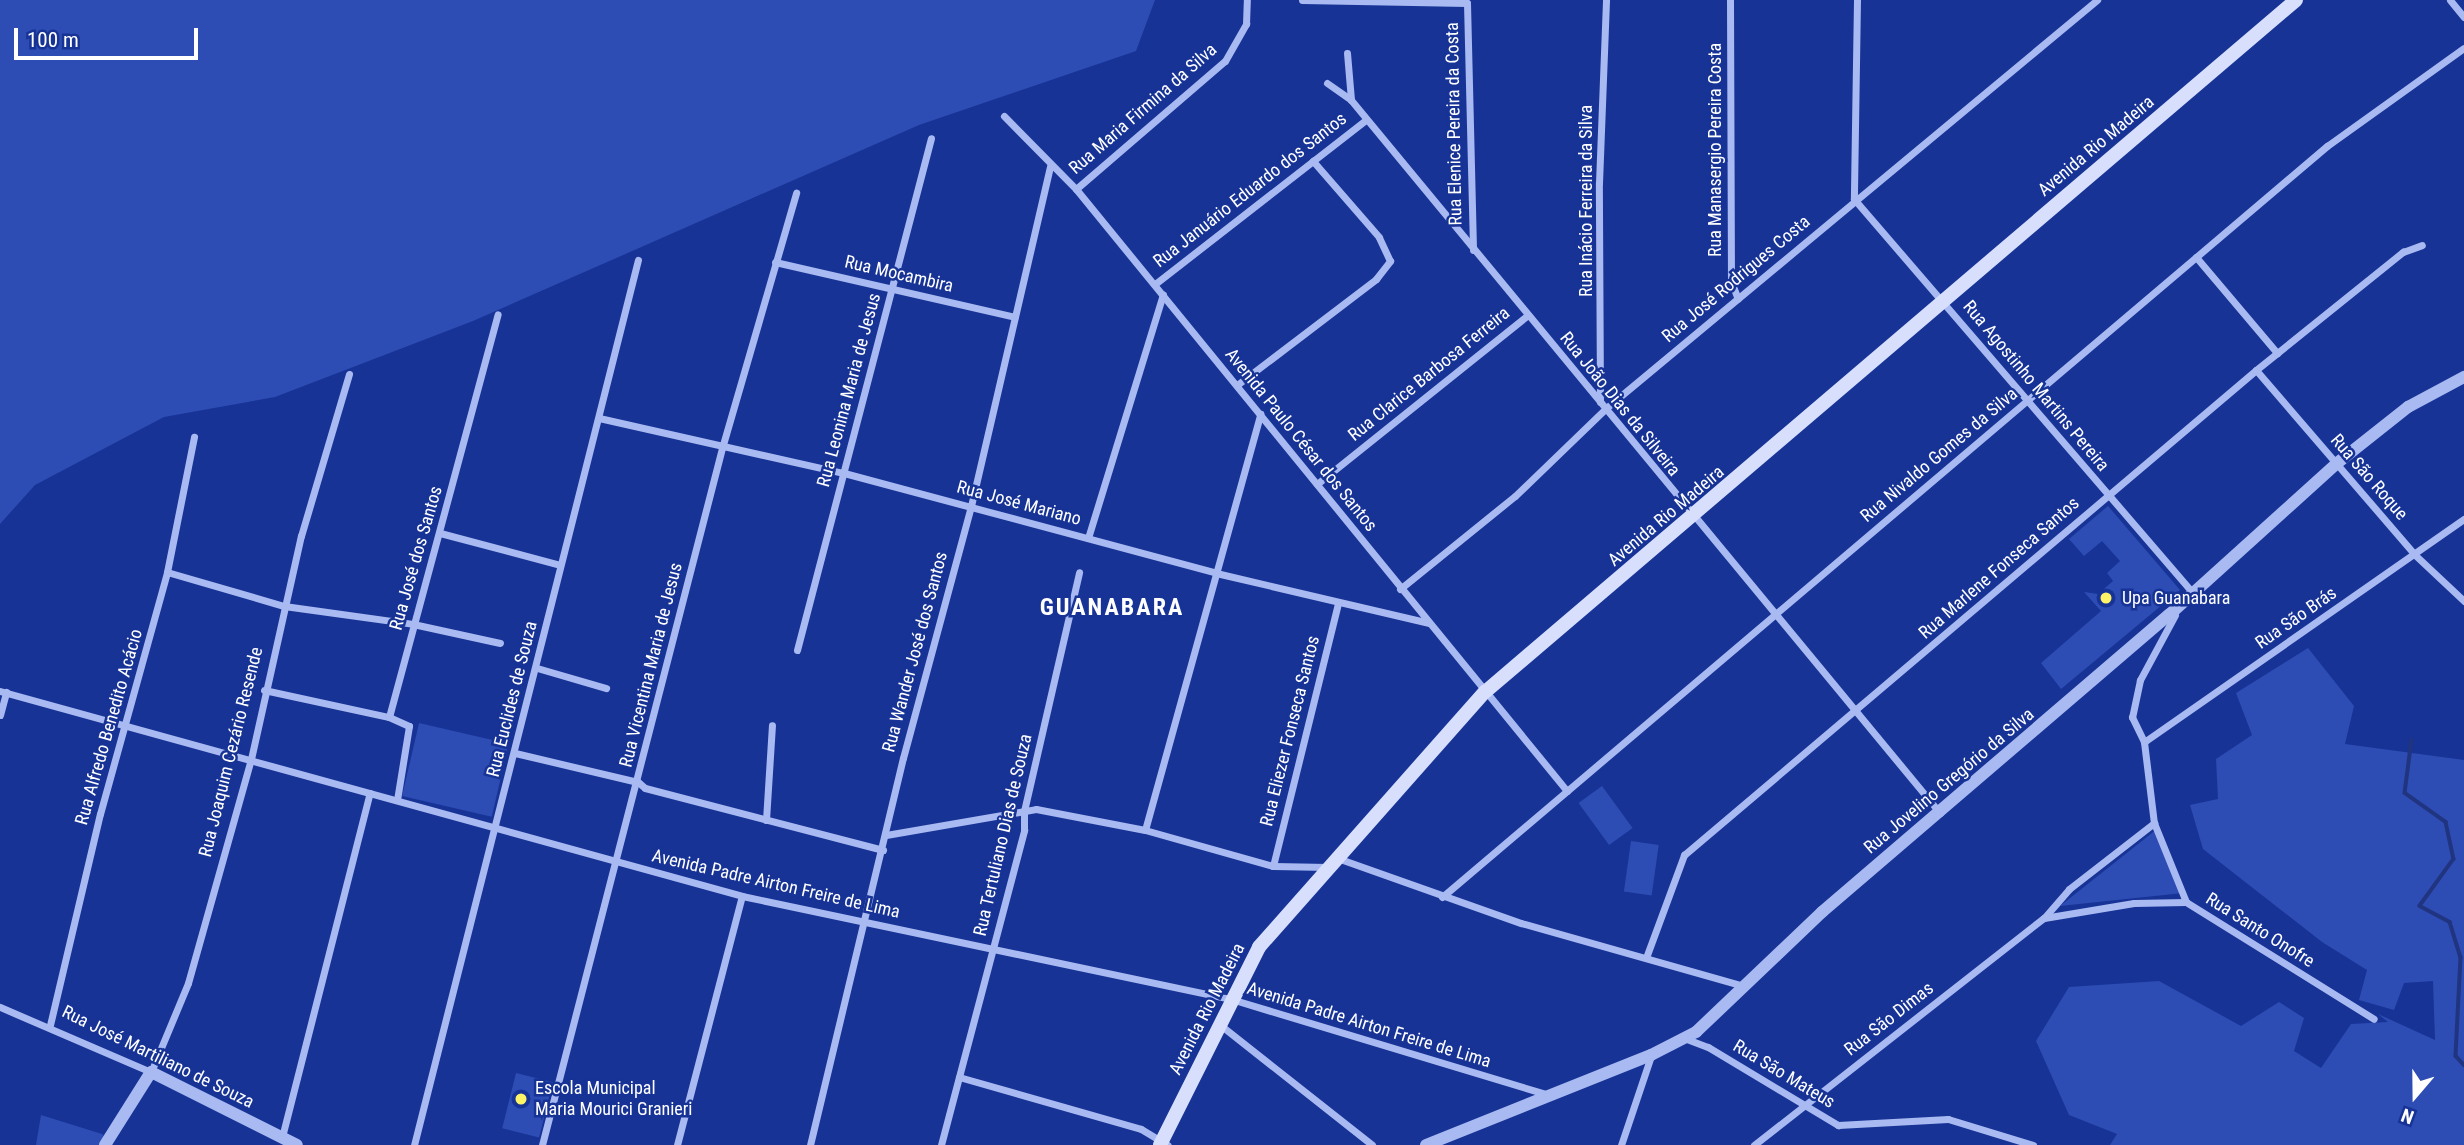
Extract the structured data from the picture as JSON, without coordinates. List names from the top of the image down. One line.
{"streets":{"main road":["Avenida Rio Madeira"],"street":["Rua Maria Firmina da Silva","Rua Elenice Pereira da Costa","Rua Manasergio Pereira Costa","Rua Januário Eduardo dos Santos","Rua Inácio Ferreira da Silva","Rua Mocambira","Rua José Rodrigues Costa","Rua Clarice Barbosa Ferreira","Rua Agostinho Martins Pereira","Rua Leonina Maria de Jesus","Rua João Dias da Silveira","Avenida Paulo César dos Santos","Rua Nivaldo Gomes da Silva","Rua São Roque","Rua José Mariano","Rua José dos Santos","Rua Marlene Fonseca Santos","Rua São Brás","Rua Wander José dos Santos","Rua Vicentina Maria de Jesus","Rua Euclides de Souza","Rua Alfredo Benedito Acácio","Rua Eliezer Fonseca Santos","Rua Joaquim Cezário Resende","Rua Jovelino Gregório da Silva","Rua Tertuliano Dias de Souza","Avenida Padre Airton Freire de Lima","Rua Santo Onofre","Rua São Dimas","Rua José Martiliano de Souza","Rua São Mateus"]},"crossings":[["Rua Maria Firmina da Silva","Avenida Paulo César dos Santos"],["Rua Elenice Pereira da Costa","Rua João Dias da Silveira"],["Avenida Rio Madeira","Rua Agostinho Martins Pereira"],["Avenida Rio Madeira","Rua João Dias da Silveira"],["Avenida Rio Madeira","Avenida Paulo César dos Santos"],["Avenida Rio Madeira","Avenida Padre Airton Freire de Lima"],["Rua Manasergio Pereira Costa","Rua José Rodrigues Costa"],["Rua Januário Eduardo dos Santos","Rua João Dias da Silveira"],["Rua Januário Eduardo dos Santos","Avenida Paulo César dos Santos"],["Rua Inácio Ferreira da Silva","Rua José Rodrigues Costa"],["Rua Inácio Ferreira da Silva","Rua João Dias da Silveira"],["Rua Mocambira","Rua Leonina Maria de Jesus"],["Rua Mocambira","Rua Wander José dos Santos"],["Rua Mocambira","Rua Vicentina Maria de Jesus"],["Rua José Rodrigues Costa","Rua Agostinho Martins Pereira"],["Rua José Rodrigues Costa","Rua João Dias da Silveira"],["Rua José Rodrigues Costa","Avenida Paulo César dos Santos"],["Rua Clarice Barbosa Ferreira","Rua João Dias da Silveira"],["Rua Clarice Barbosa Ferreira","Avenida Paulo César dos Santos"],["Rua Agostinho Martins Pereira","Rua Nivaldo Gomes da Silva"],["Rua Agostinho Martins Pereira","Rua Marlene Fonseca Santos"],["Rua Agostinho Martins Pereira","Rua Jovelino Gregório da Silva"],["Rua Leonina Maria de Jesus","Rua José Mariano"],["Rua João Dias da Silveira","Rua Nivaldo Gomes da Silva"],["Rua João Dias da Silveira","Rua Marlene Fonseca Santos"],["Rua João Dias da Silveira","Rua Jovelino Gregório da Silva"],["Avenida Paulo César dos Santos","Rua Nivaldo Gomes da Silva"],["Avenida Paulo César dos Santos","Rua José Mariano"],["Avenida Paulo César dos Santos","Rua Wander José dos Santos"],["Rua São Roque","Rua Marlene Fonseca Santos"],["Rua São Roque","Rua São Brás"],["Rua São Roque","Rua Jovelino Gregório da Silva"],["Rua José Mariano","Rua Wander José dos Santos"],["Rua José Mariano","Rua Vicentina Maria de Jesus"],["Rua José Mariano","Rua Euclides de Souza"],["Rua José Mariano","Rua Eliezer Fonseca Santos"],["Rua São Brás","Rua Santo Onofre"],["Rua Wander José dos Santos","Avenida Padre Airton Freire de Lima"],["Rua Vicentina Maria de Jesus","Avenida Padre Airton Freire de Lima"],["Rua Euclides de Souza","Avenida Padre Airton Freire de Lima"],["Rua Alfredo Benedito Acácio","Avenida Padre Airton Freire de Lima"],["Rua Alfredo Benedito Acácio","Rua José Martiliano de Souza"],["Rua Joaquim Cezário Resende","Avenida Padre Airton Freire de Lima"],["Rua Joaquim Cezário Resende","Rua José Martiliano de Souza"],["Rua Jovelino Gregório da Silva","Avenida Padre Airton Freire de Lima"],["Rua Jovelino Gregório da Silva","Rua Santo Onofre"],["Rua Jovelino Gregório da Silva","Rua São Mateus"],["Rua Tertuliano Dias de Souza","Avenida Padre Airton Freire de Lima"],["Rua Santo Onofre","Rua São Dimas"],["Rua São Dimas","Rua São Mateus"]],"districts":["GUANABARA"],"places":["Upa Guanabara","Escola Municipal Maria Mourici Granieri"],"scale_bar":"100 m","north":"bottom"}
